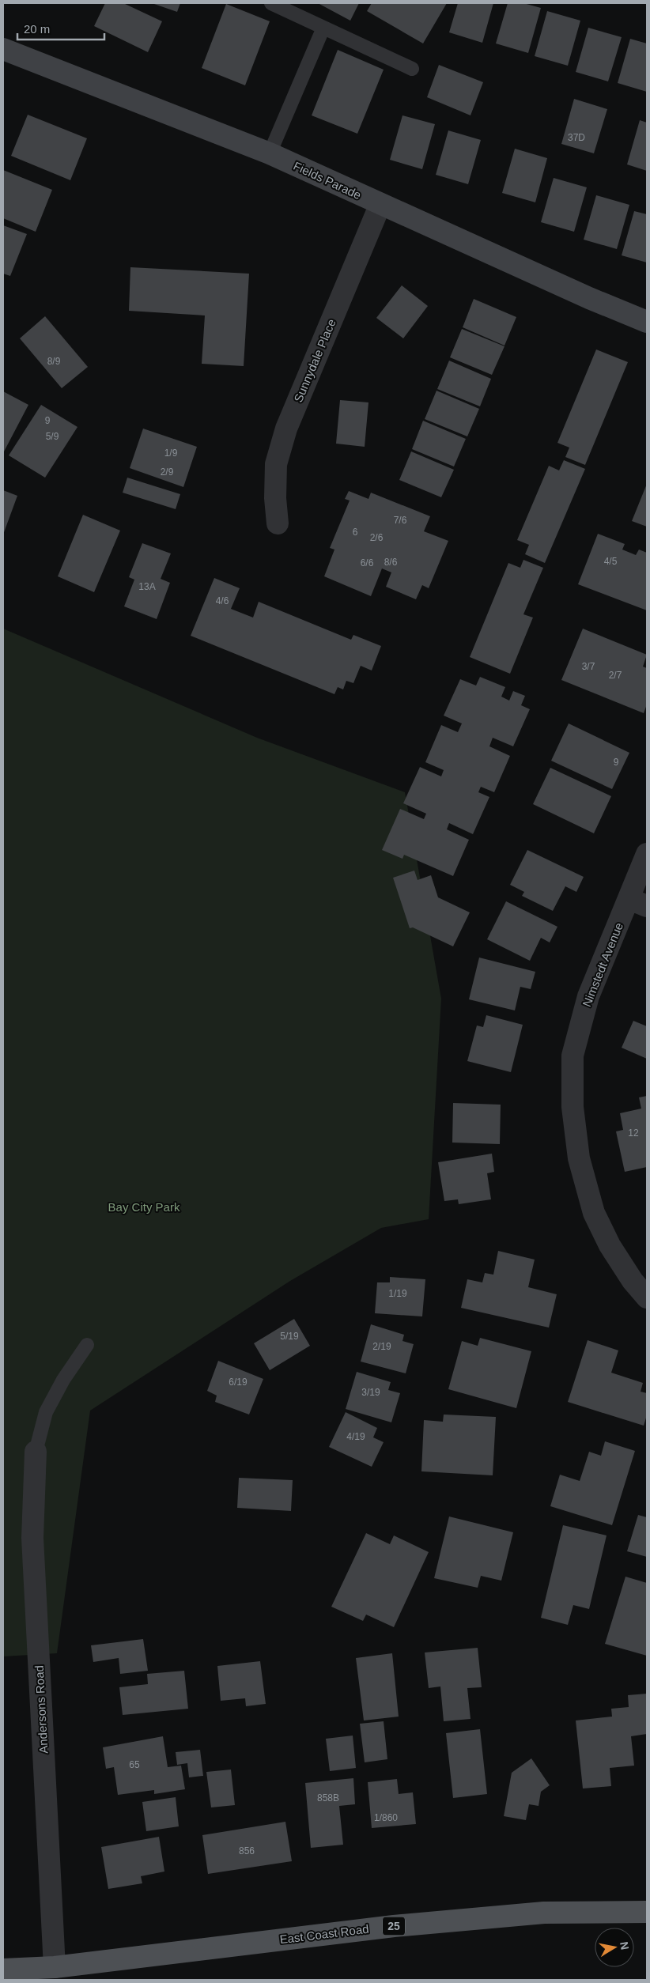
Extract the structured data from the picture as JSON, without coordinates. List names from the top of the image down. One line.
{"streets":{"main road":["25","East Coast Road"],"street":["Fields Parade","Sunnydale Place","Nimstedt Avenue","Andersons Road"]},"crossings":[["Fields Parade","Sunnydale Place"],["Andersons Road","East Coast Road"]],"parks":["Bay City Park"],"house_numbers":["37D","8/9","9","5/9","1/9","2/9","7/6","6","2/6","4/5","8/6","6/6","13A","4/6","3/7","2/7","9","12","1/19","5/19","2/19","6/19","3/19","4/19","65","858B","1/860","856"],"scale_bar":"20 m","north":"right"}
